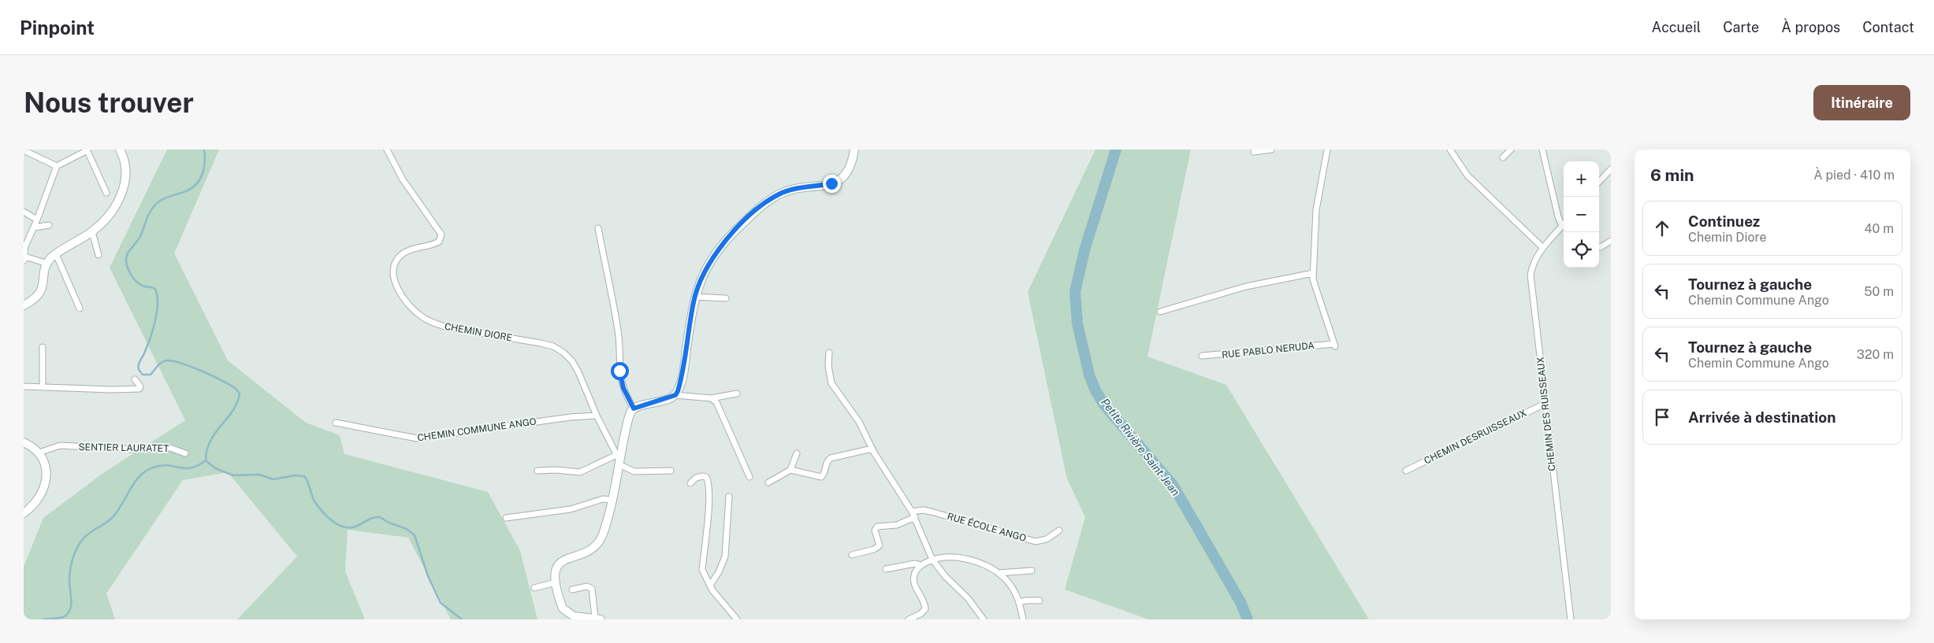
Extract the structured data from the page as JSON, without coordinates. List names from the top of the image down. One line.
{"streets":{"street":["CHEMIN DIORE","RUE PABLO NERUDA","CHEMIN DES RUISSEAUX","CHEMIN COMMUNE ANGO","CHEMIN DESRUISSEAUX","SENTIER LAURATET","RUE ÉCOLE ANGO"]},"crossings":[["CHEMIN DIORE","CHEMIN COMMUNE ANGO"],["CHEMIN DES RUISSEAUX","CHEMIN DESRUISSEAUX"]],"water":["Petite Rivière Saint-Jean"],"page":{"header":"Pinpoint","nav":["Accueil","Carte","À propos","Contact"],"buttons":"Itinéraire","title":"Nous trouver","heading":["6 min","À pied · 410 m"],"map_buttons":["+","−"],"list":[["Continuez","Chemin Diore","40 m"],["Tournez à gauche","Chemin Commune Ango","50 m"],["Tournez à gauche","Chemin Commune Ango","320 m"],"Arrivée à destination"]}}
